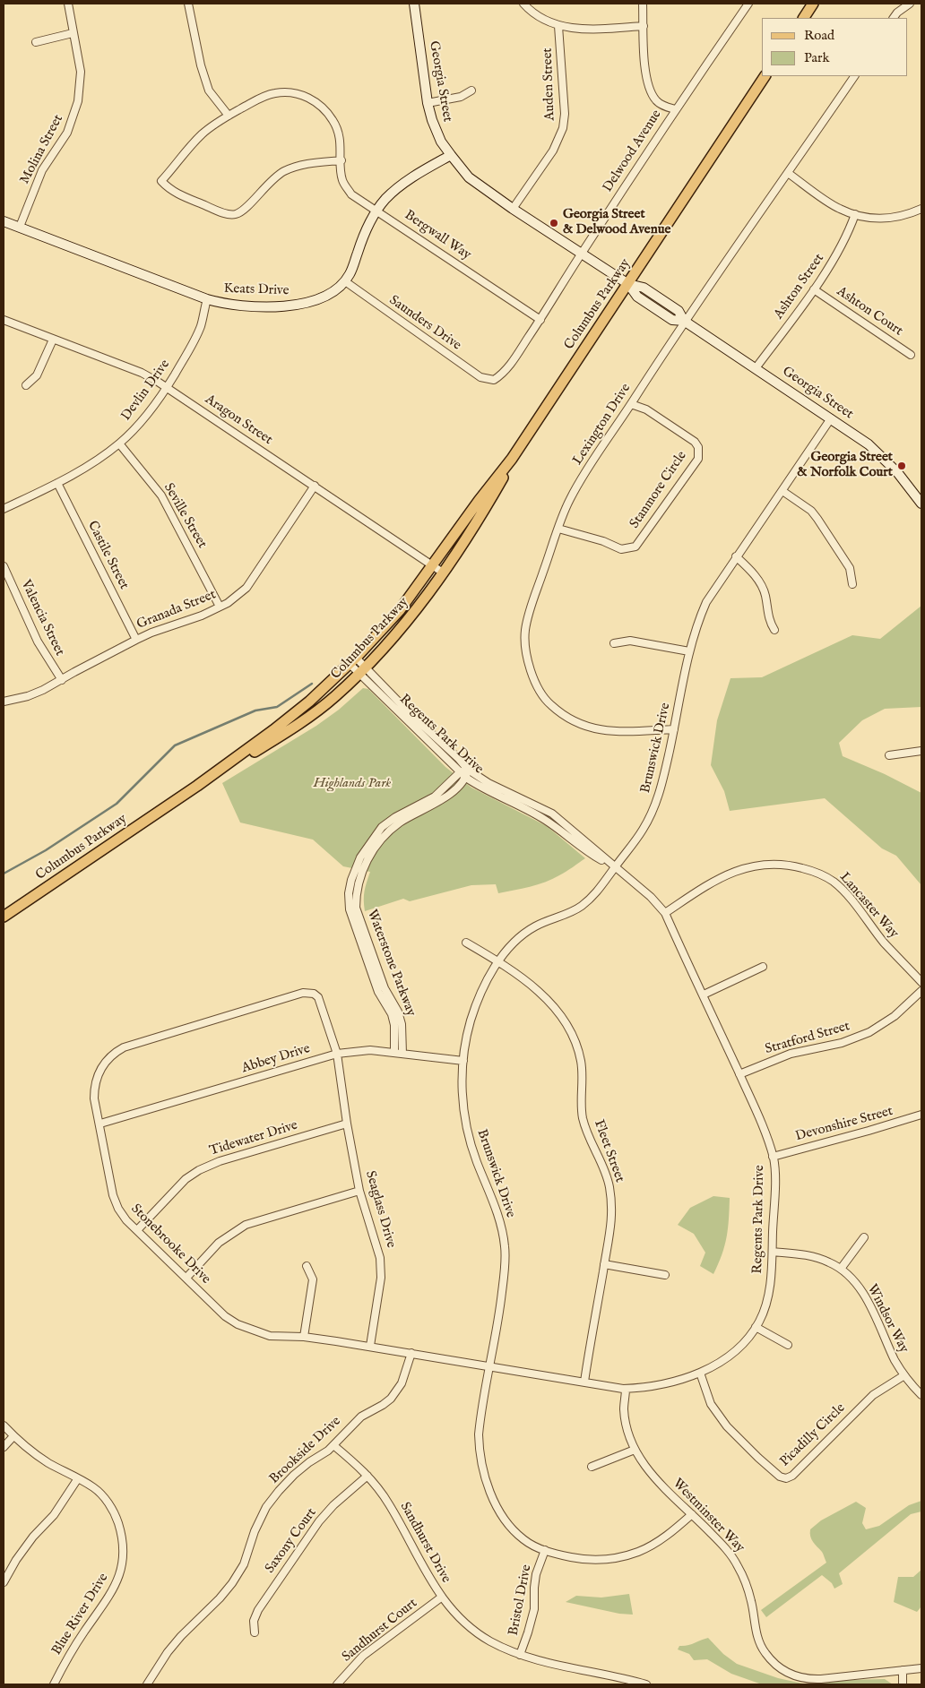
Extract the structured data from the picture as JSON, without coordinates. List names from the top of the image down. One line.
{"streets":{"main road":["Columbus Parkway"],"street":["Georgia Street","Auden Street","Molina Street","Delwood Avenue","Bergwall Way","Ashton Street","Keats Drive","Ashton Court","Saunders Drive","Devlin Drive","Aragon Street","Lexington Drive","Stanmore Circle","Seville Street","Castile Street","Granada Street","Valencia Street","Regents Park Drive","Brunswick Drive","Lancaster Way","Waterstone Parkway","Stratford Street","Abbey Drive","Devonshire Street","Tidewater Drive","Fleet Street","Seaglass Drive","Stonebrooke Drive","Windsor Way","Picadilly Circle","Brookside Drive","Westminster Way","Saxony Court","Sandhurst Drive","Bristol Drive","Blue River Drive","Sandhurst Court"]},"crossings":[["Georgia Street","Auden Street"],["Georgia Street","Delwood Avenue"],["Georgia Street","Ashton Street"],["Georgia Street","Keats Drive"],["Georgia Street","Columbus Parkway"],["Georgia Street","Lexington Drive"],["Georgia Street","Brunswick Drive"],["Molina Street","Keats Drive"],["Delwood Avenue","Bergwall Way"],["Delwood Avenue","Saunders Drive"],["Bergwall Way","Keats Drive"],["Ashton Street","Ashton Court"],["Keats Drive","Saunders Drive"],["Keats Drive","Devlin Drive"],["Columbus Parkway","Aragon Street"],["Columbus Parkway","Regents Park Drive"],["Devlin Drive","Aragon Street"],["Devlin Drive","Seville Street"],["Devlin Drive","Castile Street"],["Aragon Street","Granada Street"],["Lexington Drive","Stanmore Circle"],["Lexington Drive","Brunswick Drive"],["Seville Street","Granada Street"],["Castile Street","Granada Street"],["Granada Street","Valencia Street"],["Regents Park Drive","Brunswick Drive"],["Regents Park Drive","Lancaster Way"],["Regents Park Drive","Waterstone Parkway"],["Regents Park Drive","Stratford Street"],["Regents Park Drive","Devonshire Street"],["Regents Park Drive","Fleet Street"],["Regents Park Drive","Stonebrooke Drive"],["Regents Park Drive","Windsor Way"],["Regents Park Drive","Picadilly Circle"],["Regents Park Drive","Brookside Drive"],["Regents Park Drive","Westminster Way"],["Brunswick Drive","Abbey Drive"],["Brunswick Drive","Fleet Street"],["Brunswick Drive","Westminster Way"],["Brunswick Drive","Bristol Drive"],["Waterstone Parkway","Abbey Drive"],["Abbey Drive","Seaglass Drive"],["Abbey Drive","Stonebrooke Drive"],["Tidewater Drive","Seaglass Drive"],["Tidewater Drive","Stonebrooke Drive"],["Seaglass Drive","Stonebrooke Drive"],["Stonebrooke Drive","Brookside Drive"],["Windsor Way","Picadilly Circle"],["Brookside Drive","Sandhurst Drive"],["Saxony Court","Sandhurst Drive"],["Sandhurst Drive","Bristol Drive"],["Sandhurst Drive","Sandhurst Court"]],"parks":["Highlands Park"],"places":["Georgia Street & Delwood Avenue","Georgia Street & Norfolk Court"],"legend":["Road","Park"]}
